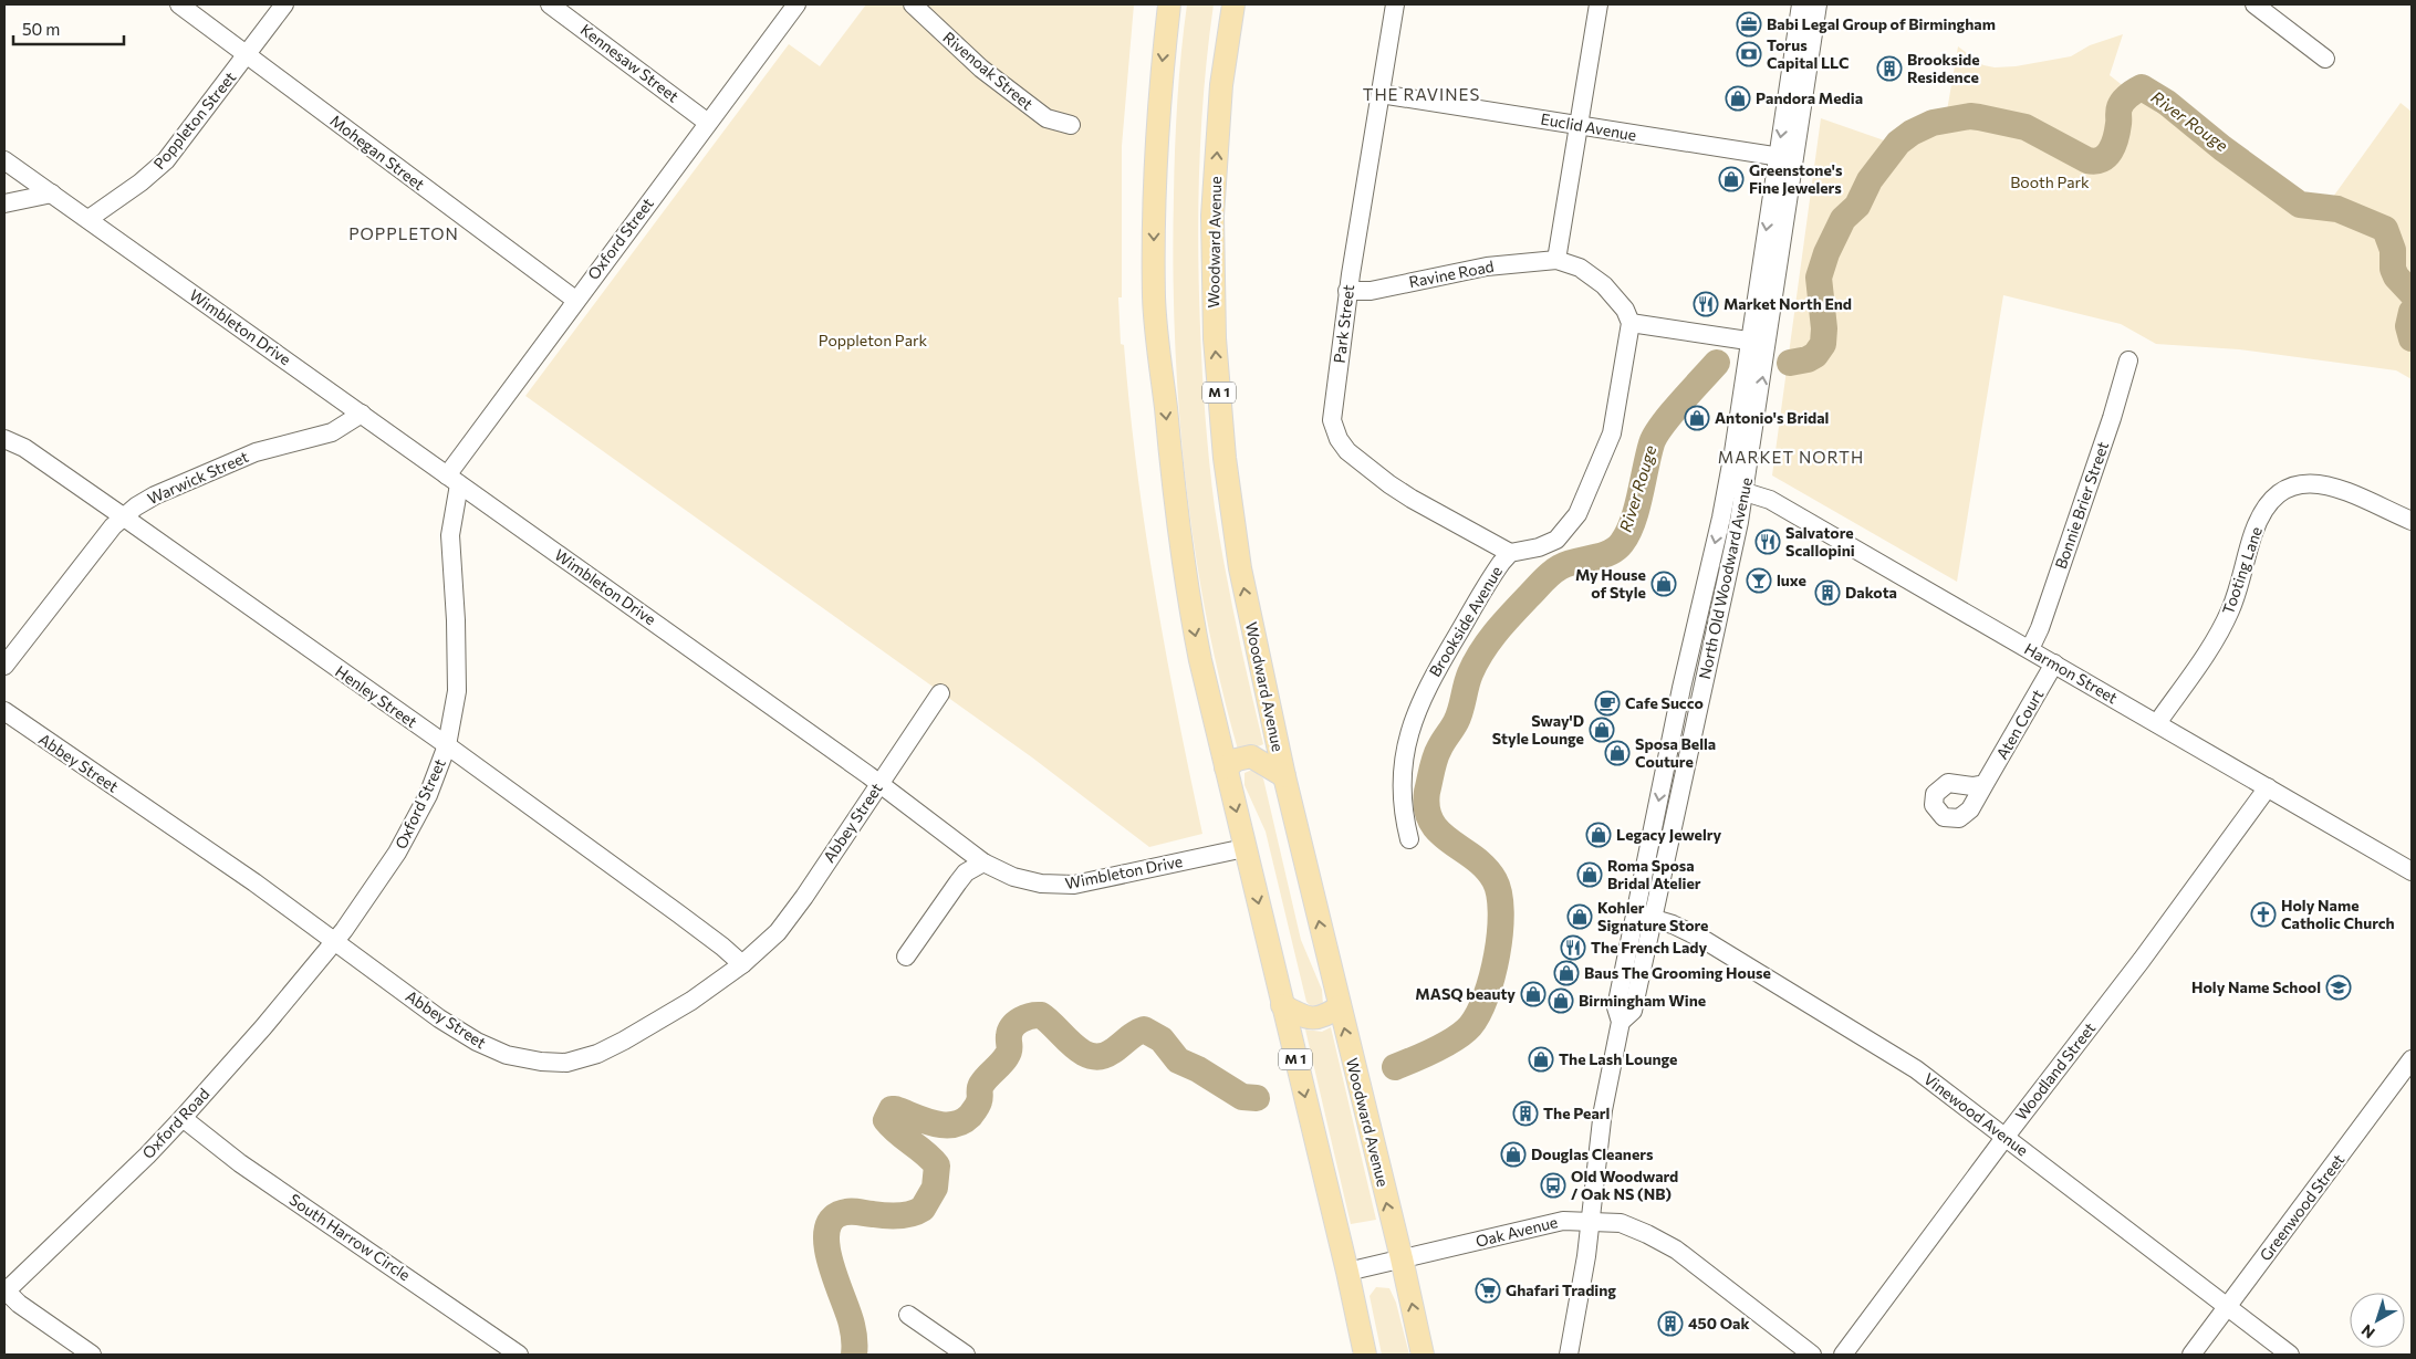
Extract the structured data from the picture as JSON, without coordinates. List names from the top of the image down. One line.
{"streets":{"main road":["Woodward Avenue","M 1"],"street":["Kennesaw Street","Rivenoak Street","Poppleton Street","Euclid Avenue","Mohegan Street","Oxford Street","Ravine Road","Park Street","Wimbleton Drive","Warwick Street","Bonnie Brier Street","Tooting Lane","North Old Woodward Avenue","Brookside Avenue","Harmon Street","Henley Street","Aten Court","Abbey Street","Woodland Street","Vinewood Avenue","Oxford Road","Greenwood Street","Oak Avenue","South Harrow Circle"]},"crossings":[["Kennesaw Street","Oxford Street"],["Poppleton Street","Mohegan Street"],["Poppleton Street","Wimbleton Drive"],["Euclid Avenue","Park Street"],["Euclid Avenue","North Old Woodward Avenue"],["Mohegan Street","Oxford Street"],["Oxford Street","Wimbleton Drive"],["Oxford Street","Henley Street"],["Oxford Street","Abbey Street"],["Oxford Street","Oxford Road"],["Woodward Avenue","Oak Avenue"],["Ravine Road","Park Street"],["Park Street","Brookside Avenue"],["Wimbleton Drive","M 1"],["Wimbleton Drive","Warwick Street"],["Wimbleton Drive","Abbey Street"],["M 1","Oak Avenue"],["Warwick Street","Henley Street"],["Bonnie Brier Street","Harmon Street"],["Tooting Lane","Harmon Street"],["North Old Woodward Avenue","Harmon Street"],["North Old Woodward Avenue","Vinewood Avenue"],["North Old Woodward Avenue","Oak Avenue"],["Harmon Street","Aten Court"],["Harmon Street","Woodland Street"],["Henley Street","Abbey Street"],["Abbey Street","Oxford Road"],["Woodland Street","Vinewood Avenue"],["Vinewood Avenue","Greenwood Street"],["Oxford Road","South Harrow Circle"]],"districts":["THE RAVINES","POPPLETON","MARKET NORTH"],"water":["River Rouge"],"parks":["Booth Park","Poppleton Park"],"places":{"office":["Babi Legal Group of Birmingham"],"bank":["Torus Capital LLC"],"building":["Brookside Residence","Dakota","The Pearl","450 Oak"],"shop":["Pandora Media","Greenstone's Fine Jewelers","Antonio's Bridal","My House of Style","Sway'D Style Lounge","Sposa Bella Couture","Legacy Jewelry","Roma Sposa Bridal Atelier","Kohler Signature Store","Baus The Grooming House","MASQ beauty","Birmingham Wine","The Lash Lounge","Douglas Cleaners"],"restaurant":["Market North End","Salvatore Scallopini","The French Lady"],"bar":["luxe"],"cafe":["Cafe Succo"],"church":["Holy Name Catholic Church"],"school or university":["Holy Name School"],"bus stop":["Old Woodward / Oak NS (NB)"],"supermarket":["Ghafari Trading"]},"scale_bar":"50 m","north":"bottom left"}
